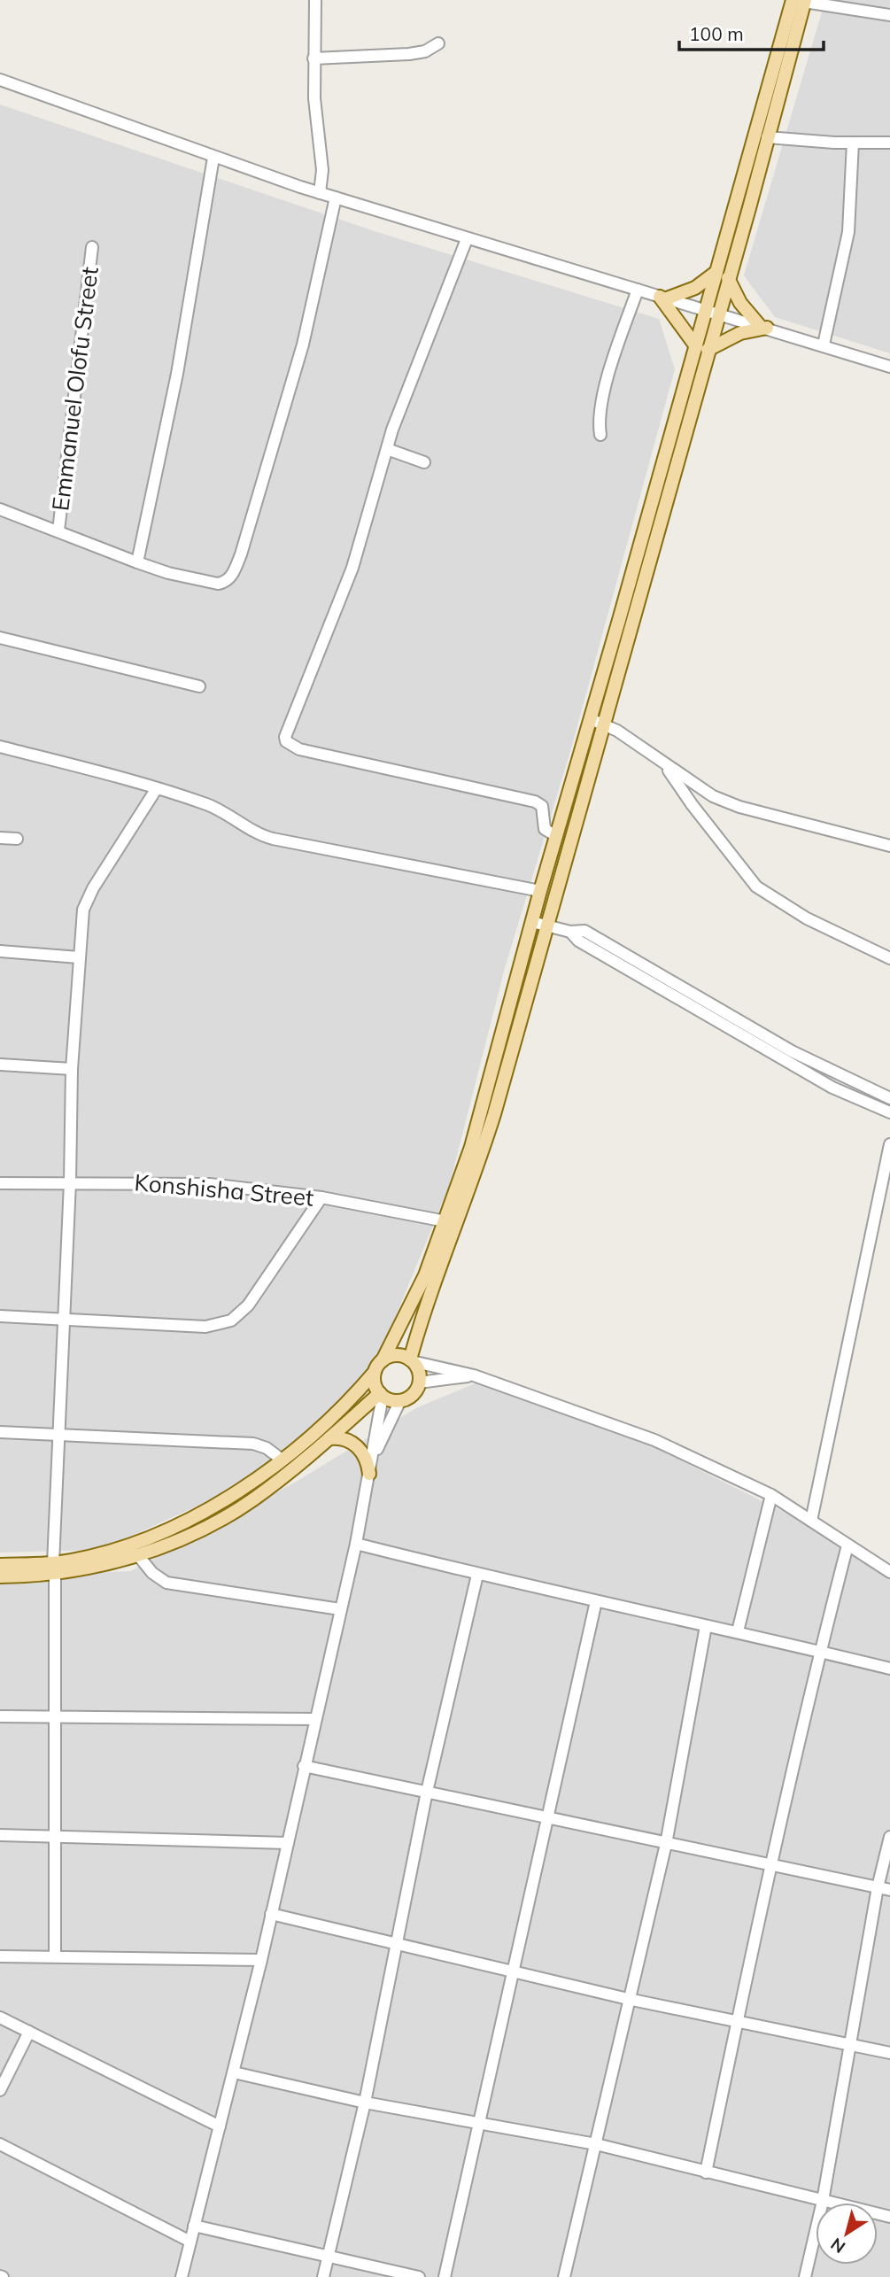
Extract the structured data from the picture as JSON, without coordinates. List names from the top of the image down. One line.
{"streets":{"street":["Emmanuel Olofu Street","Konshisha Street"]},"scale_bar":"100 m","north":"bottom left"}
